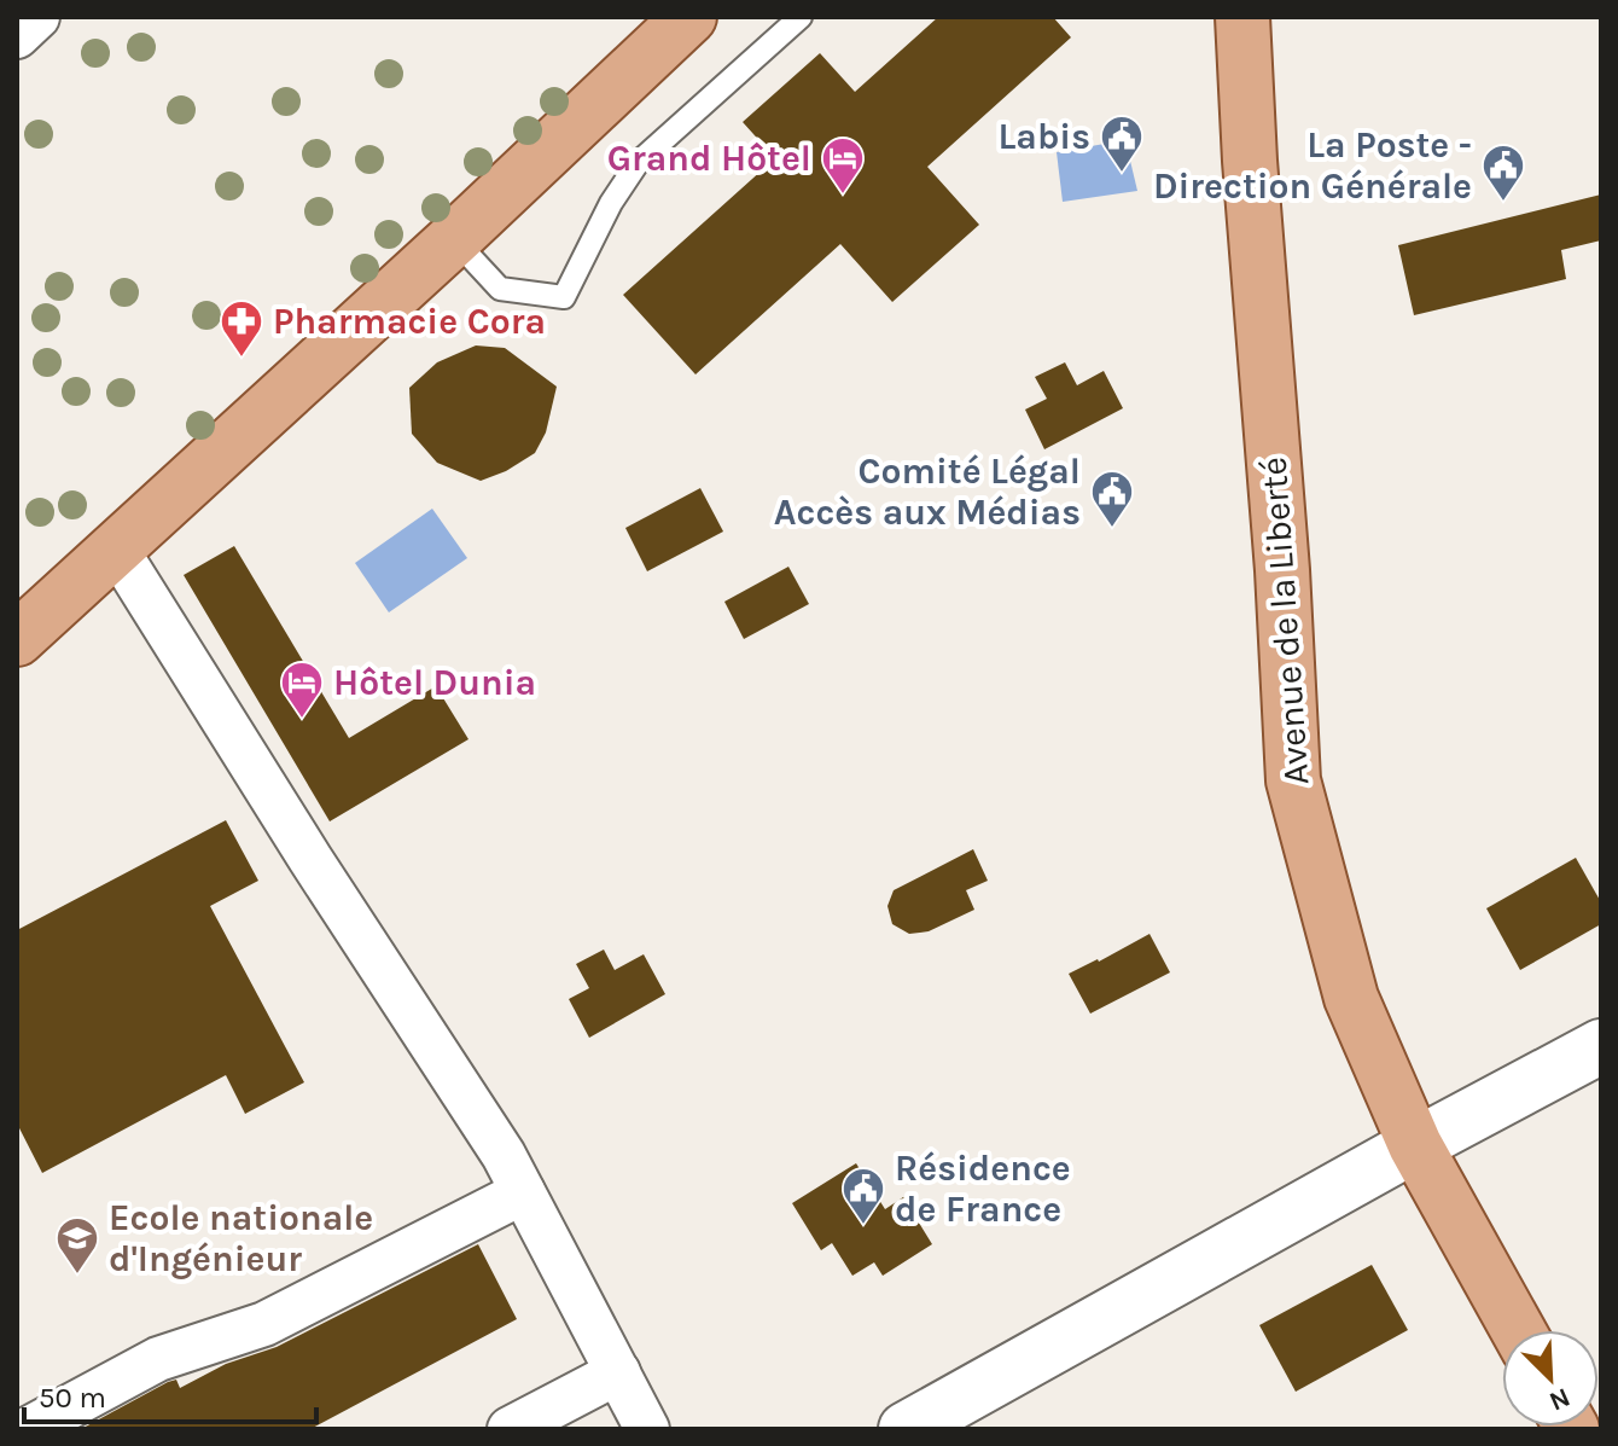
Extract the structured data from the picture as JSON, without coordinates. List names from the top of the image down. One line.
{"streets":{"main road":["Avenue de la Liberté"]},"places":{"public building":["Labis","La Poste - Direction Générale","Comité Légal Accès aux Médias","Résidence de France"],"hotel":["Grand Hôtel","Hôtel Dunia"],"pharmacy":["Pharmacie Cora"],"school or university":["Ecole nationale d'Ingénieur"]},"scale_bar":"50 m","north":"bottom right"}
